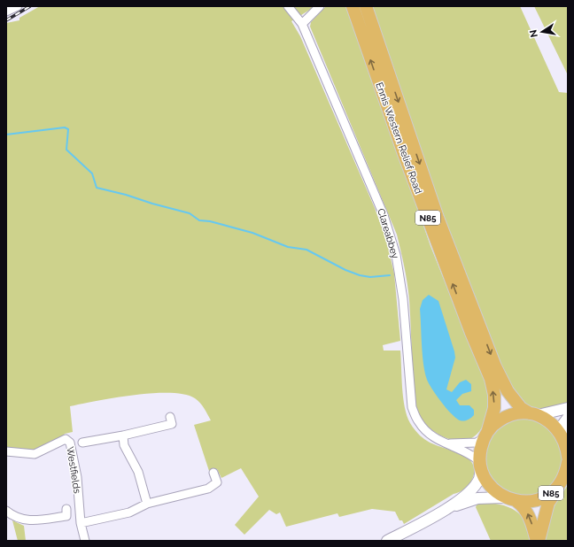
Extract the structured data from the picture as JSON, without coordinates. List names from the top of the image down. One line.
{"streets":{"main road":["Ennis Western Relief Road","N85"],"street":["Clareabbey","Westfields"]},"crossings":[["Ennis Western Relief Road","N85"],["Ennis Western Relief Road","Clareabbey"],["N85","Clareabbey"]],"north":"left"}
